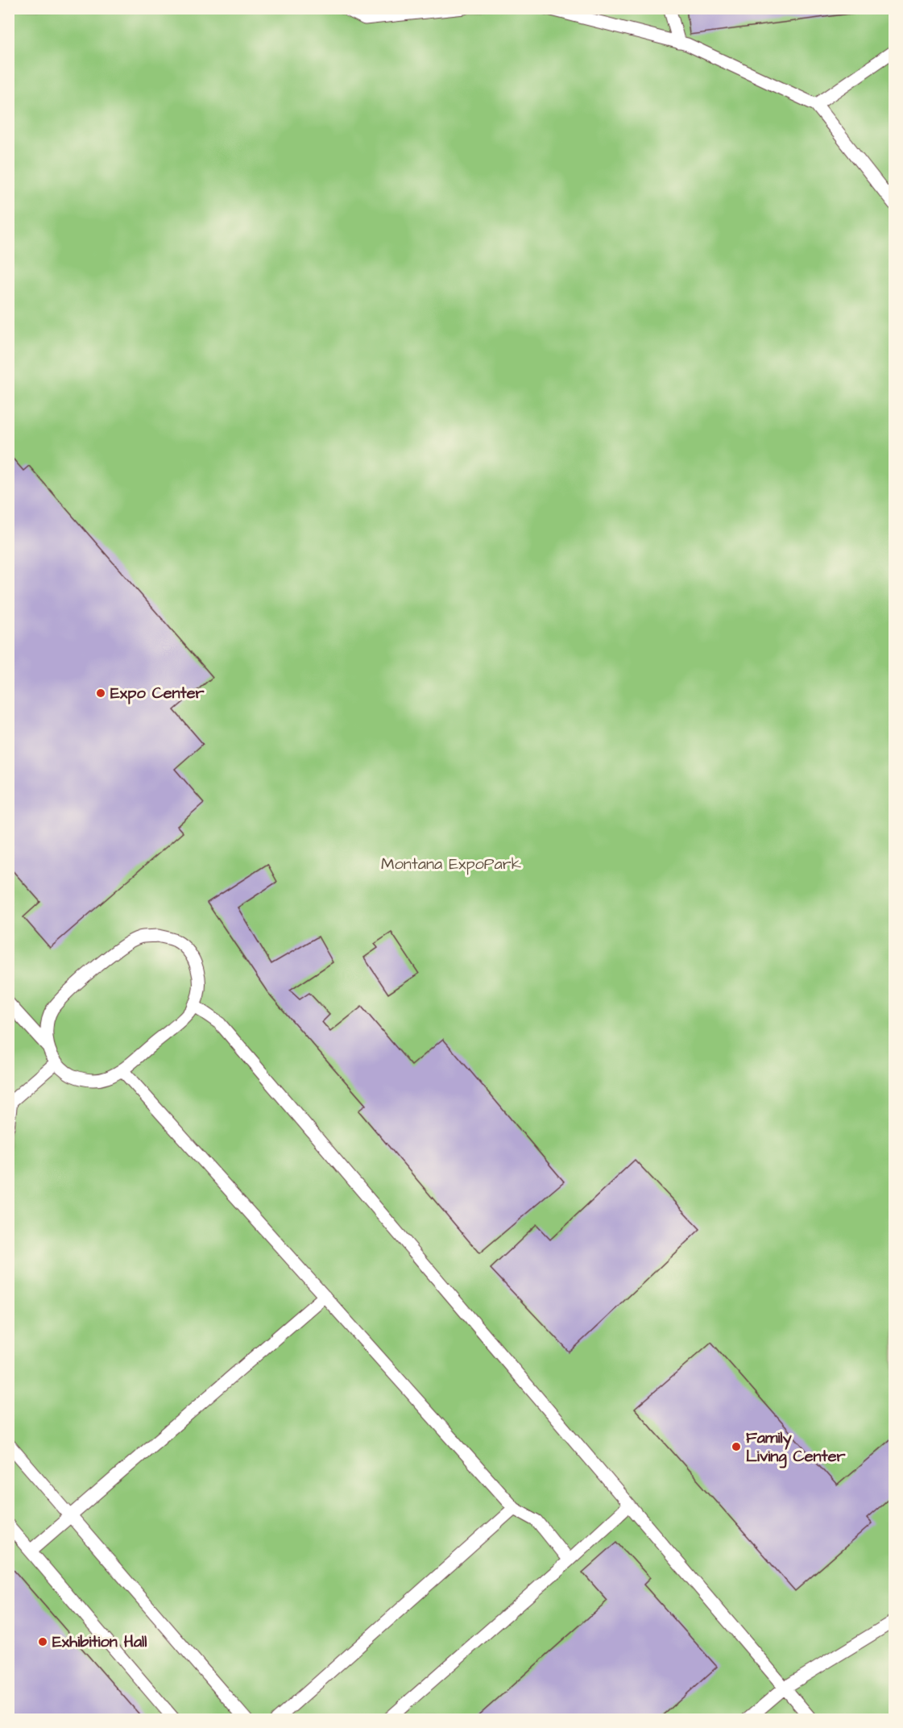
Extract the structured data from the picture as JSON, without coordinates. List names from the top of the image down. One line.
{"parks":["Montana ExpoPark"],"places":["Expo Center","Family Living Center","Exhibition Hall"]}
